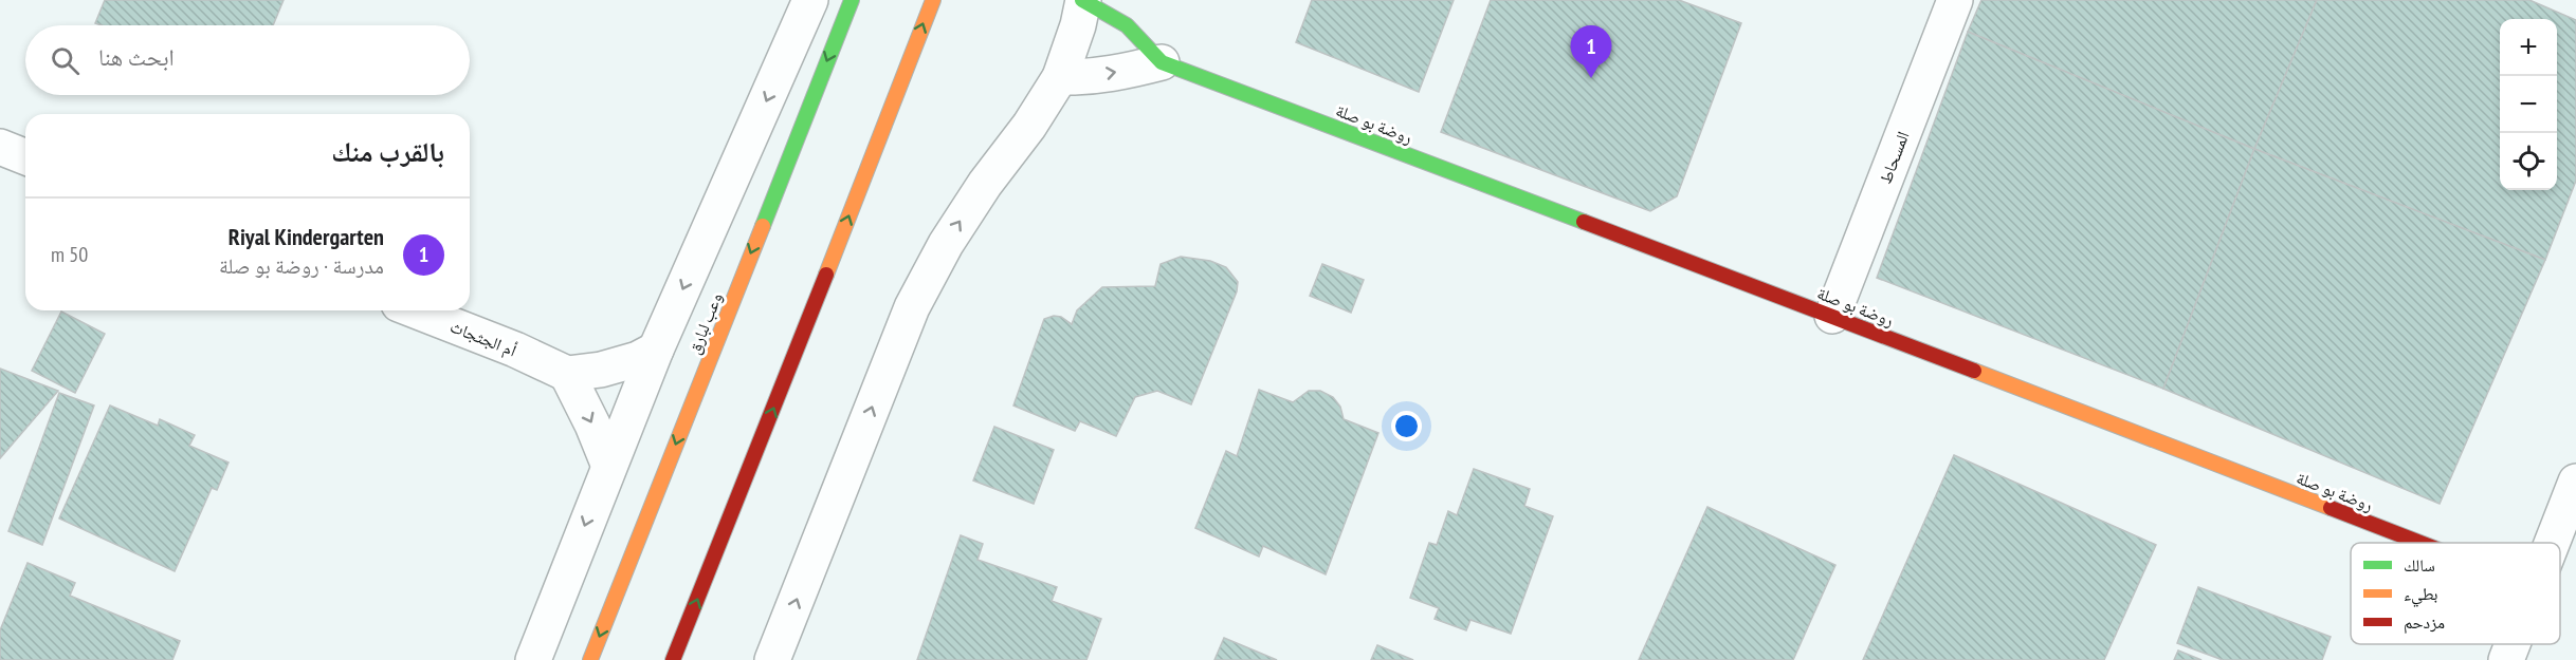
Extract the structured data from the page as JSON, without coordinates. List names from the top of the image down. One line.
{"streets":{"street":["روضة بو صلة","المسحاط","وعب لبارق","أم الجثجاث"]},"crossings":[["روضة بو صلة","المسحاط"]],"legend":["سالك","بطيء","مزدحم"],"page":{"map_buttons":["+","−"],"pins":"1","search":"ابحث هنا","heading":"بالقرب منك","list":[{"mark":"1","name":"Riyal Kindergarten","note":"مدرسة · روضة بو صلة","value":"50 m"}]}}
